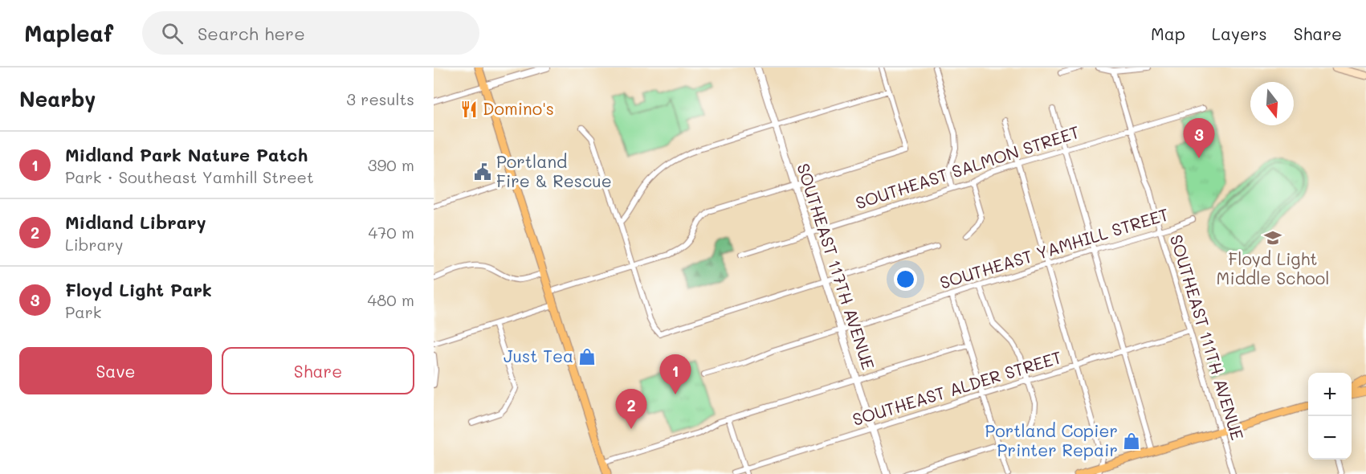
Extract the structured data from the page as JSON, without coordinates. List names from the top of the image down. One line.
{"streets":{"street":["SOUTHEAST SALMON STREET","SOUTHEAST YAMHILL STREET","SOUTHEAST 117TH AVENUE","SOUTHEAST 111TH AVENUE","SOUTHEAST ALDER STREET"]},"crossings":[["SOUTHEAST SALMON STREET","SOUTHEAST 117TH AVENUE"],["SOUTHEAST SALMON STREET","SOUTHEAST 111TH AVENUE"],["SOUTHEAST YAMHILL STREET","SOUTHEAST 117TH AVENUE"],["SOUTHEAST YAMHILL STREET","SOUTHEAST 111TH AVENUE"],["SOUTHEAST 117TH AVENUE","SOUTHEAST ALDER STREET"],["SOUTHEAST 111TH AVENUE","SOUTHEAST ALDER STREET"]],"places":{"restaurant":["Domino's"],"public building":["Portland Fire & Rescue"],"school or university":["Floyd Light Middle School"],"shop":["Just Tea","Portland Copier Printer Repair"]},"north":"bottom","page":{"header":"Mapleaf","search":"Search here","nav":["Map","Layers","Share"],"heading":["Nearby","3 results"],"pins":["3","1","2"],"list":[{"mark":"1","name":"Midland Park Nature Patch","note":"Park · Southeast Yamhill Street","value":"390 m"},{"mark":"2","name":"Midland Library","note":"Library","value":"470 m"},{"mark":"3","name":"Floyd Light Park","note":"Park","value":"480 m"}],"buttons":["Save","Share"],"map_buttons":["+","−"]}}
